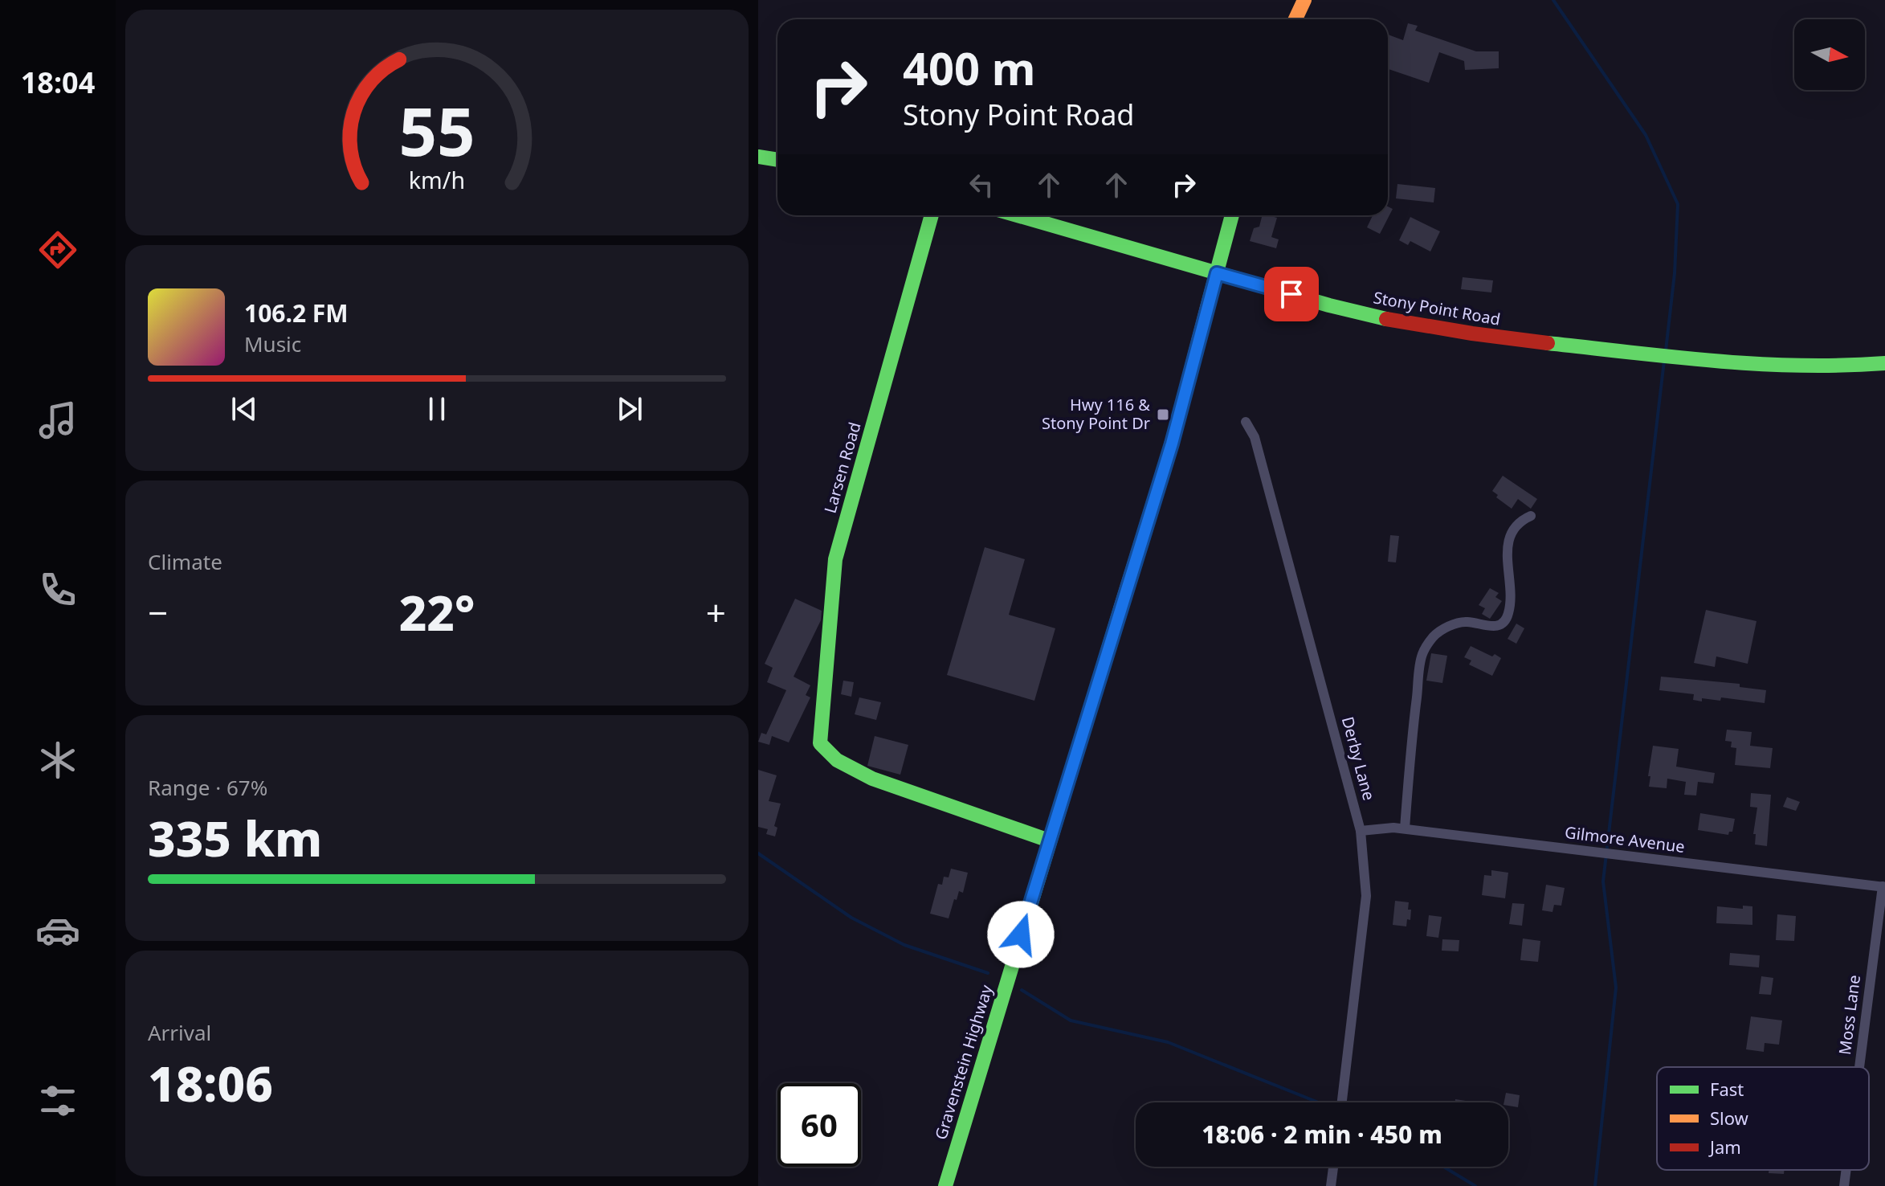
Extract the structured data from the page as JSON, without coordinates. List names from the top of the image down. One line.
{"streets":{"main road":["Stony Point Road","Larsen Road","Gravenstein Highway"],"street":["Derby Lane","Gilmore Avenue","Moss Lane"]},"crossings":[["Stony Point Road","Gravenstein Highway"],["Larsen Road","Gravenstein Highway"],["Derby Lane","Gilmore Avenue"],["Gilmore Avenue","Moss Lane"]],"places":{"transit":["Hwy 116 & Stony Point Dr"]},"legend":["Fast","Slow","Jam"],"north":"right","page":{"tabs":"18:04","turn":["400 m","Stony Point Road"],"song":["106.2 FM","Music"],"tile":["Climate",["Range · 67%","335 km"],["Arrival","18:06"]],"heat":["−","22°","+"],"limit":"60","trip":"18:06 · 2 min · 450 m","gauge":["55","km/h"]}}
